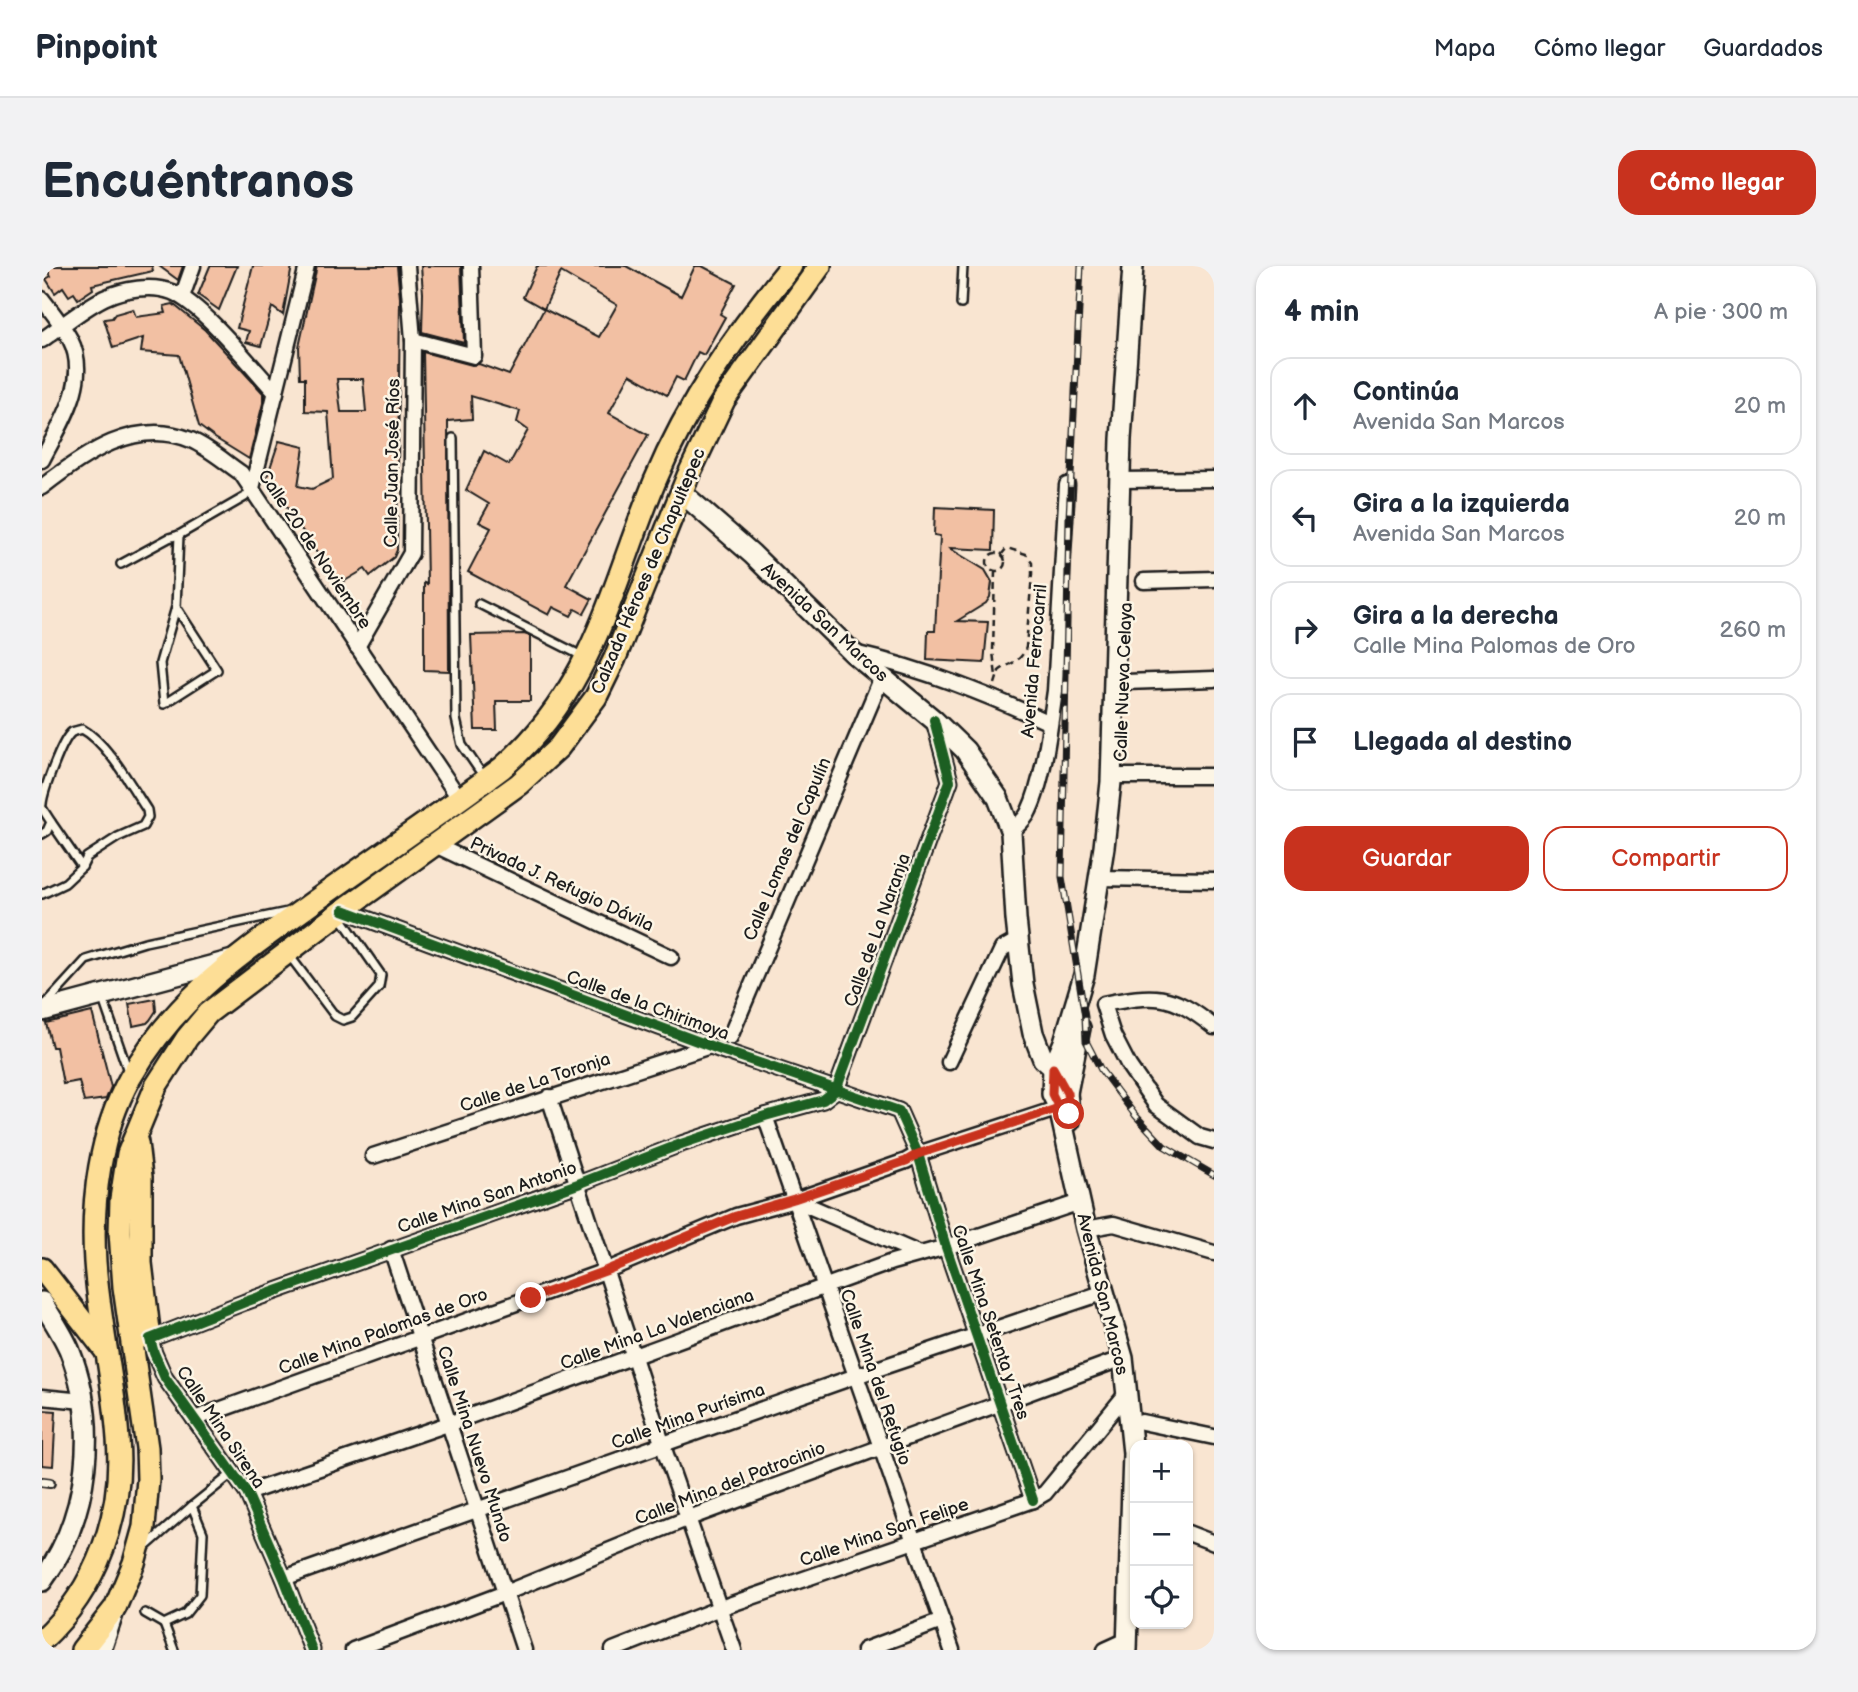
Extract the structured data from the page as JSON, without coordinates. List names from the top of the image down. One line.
{"streets":{"main road":["Calzada Héroes de Chapultepec","Avenida San Marcos","Calle Nueva Celaya"],"street":["Calle Juan José Ríos","Calle 20 de Noviembre","Avenida Ferrocarril","Calle Lomas del Capulín","Privada J. Refugio Dávila","Calle de La Naranja","Calle de la Chirimoya","Calle de La Toronja","Calle Mina San Antonio","Calle Mina Setenta y Tres","Calle Mina La Valenciana","Calle Mina Palomas de Oro","Calle Mina del Refugio","Calle Mina Purísima","Calle Mina Sirena","Calle Mina Nuevo Mundo","Calle Mina del Patrocinio","Calle Mina San Felipe"]},"crossings":[["Calle Juan José Ríos","Calle 20 de Noviembre"],["Calle 20 de Noviembre","Calzada Héroes de Chapultepec"],["Calzada Héroes de Chapultepec","Avenida San Marcos"],["Calzada Héroes de Chapultepec","Privada J. Refugio Dávila"],["Calzada Héroes de Chapultepec","Calle de la Chirimoya"],["Avenida San Marcos","Avenida Ferrocarril"],["Avenida San Marcos","Calle Nueva Celaya"],["Avenida San Marcos","Calle Lomas del Capulín"],["Avenida San Marcos","Calle de La Naranja"],["Avenida San Marcos","Calle Mina La Valenciana"],["Avenida San Marcos","Calle Mina Palomas de Oro"],["Avenida San Marcos","Calle Mina Purísima"],["Avenida San Marcos","Calle Mina del Patrocinio"],["Avenida San Marcos","Calle Mina San Felipe"],["Calle Nueva Celaya","Calle Mina Palomas de Oro"],["Calle de La Naranja","Calle de la Chirimoya"],["Calle de La Naranja","Calle Mina San Antonio"],["Calle de la Chirimoya","Calle de La Toronja"],["Calle de la Chirimoya","Calle Mina San Antonio"],["Calle de la Chirimoya","Calle Mina Setenta y Tres"],["Calle de la Chirimoya","Calle Mina Palomas de Oro"],["Calle Mina San Antonio","Calle Mina del Refugio"],["Calle Mina San Antonio","Calle Mina Sirena"],["Calle Mina San Antonio","Calle Mina Nuevo Mundo"],["Calle Mina Setenta y Tres","Calle Mina La Valenciana"],["Calle Mina Setenta y Tres","Calle Mina Palomas de Oro"],["Calle Mina Setenta y Tres","Calle Mina Purísima"],["Calle Mina Setenta y Tres","Calle Mina del Patrocinio"],["Calle Mina Setenta y Tres","Calle Mina San Felipe"],["Calle Mina La Valenciana","Calle Mina del Refugio"],["Calle Mina La Valenciana","Calle Mina Sirena"],["Calle Mina La Valenciana","Calle Mina Nuevo Mundo"],["Calle Mina Palomas de Oro","Calle Mina del Refugio"],["Calle Mina Palomas de Oro","Calle Mina Sirena"],["Calle Mina Palomas de Oro","Calle Mina Nuevo Mundo"],["Calle Mina del Refugio","Calle Mina Purísima"],["Calle Mina del Refugio","Calle Mina del Patrocinio"],["Calle Mina del Refugio","Calle Mina San Felipe"],["Calle Mina Purísima","Calle Mina Sirena"],["Calle Mina Purísima","Calle Mina Nuevo Mundo"],["Calle Mina Nuevo Mundo","Calle Mina del Patrocinio"]],"page":{"header":"Pinpoint","nav":["Mapa","Cómo llegar","Guardados"],"buttons":["Cómo llegar",["Guardar","Compartir"]],"title":"Encuéntranos","heading":["4 min","A pie · 300 m"],"list":[["Continúa","Avenida San Marcos","20 m"],["Gira a la izquierda","Avenida San Marcos","20 m"],["Gira a la derecha","Calle Mina Palomas de Oro","260 m"],"Llegada al destino"],"map_buttons":["+","−"]}}
